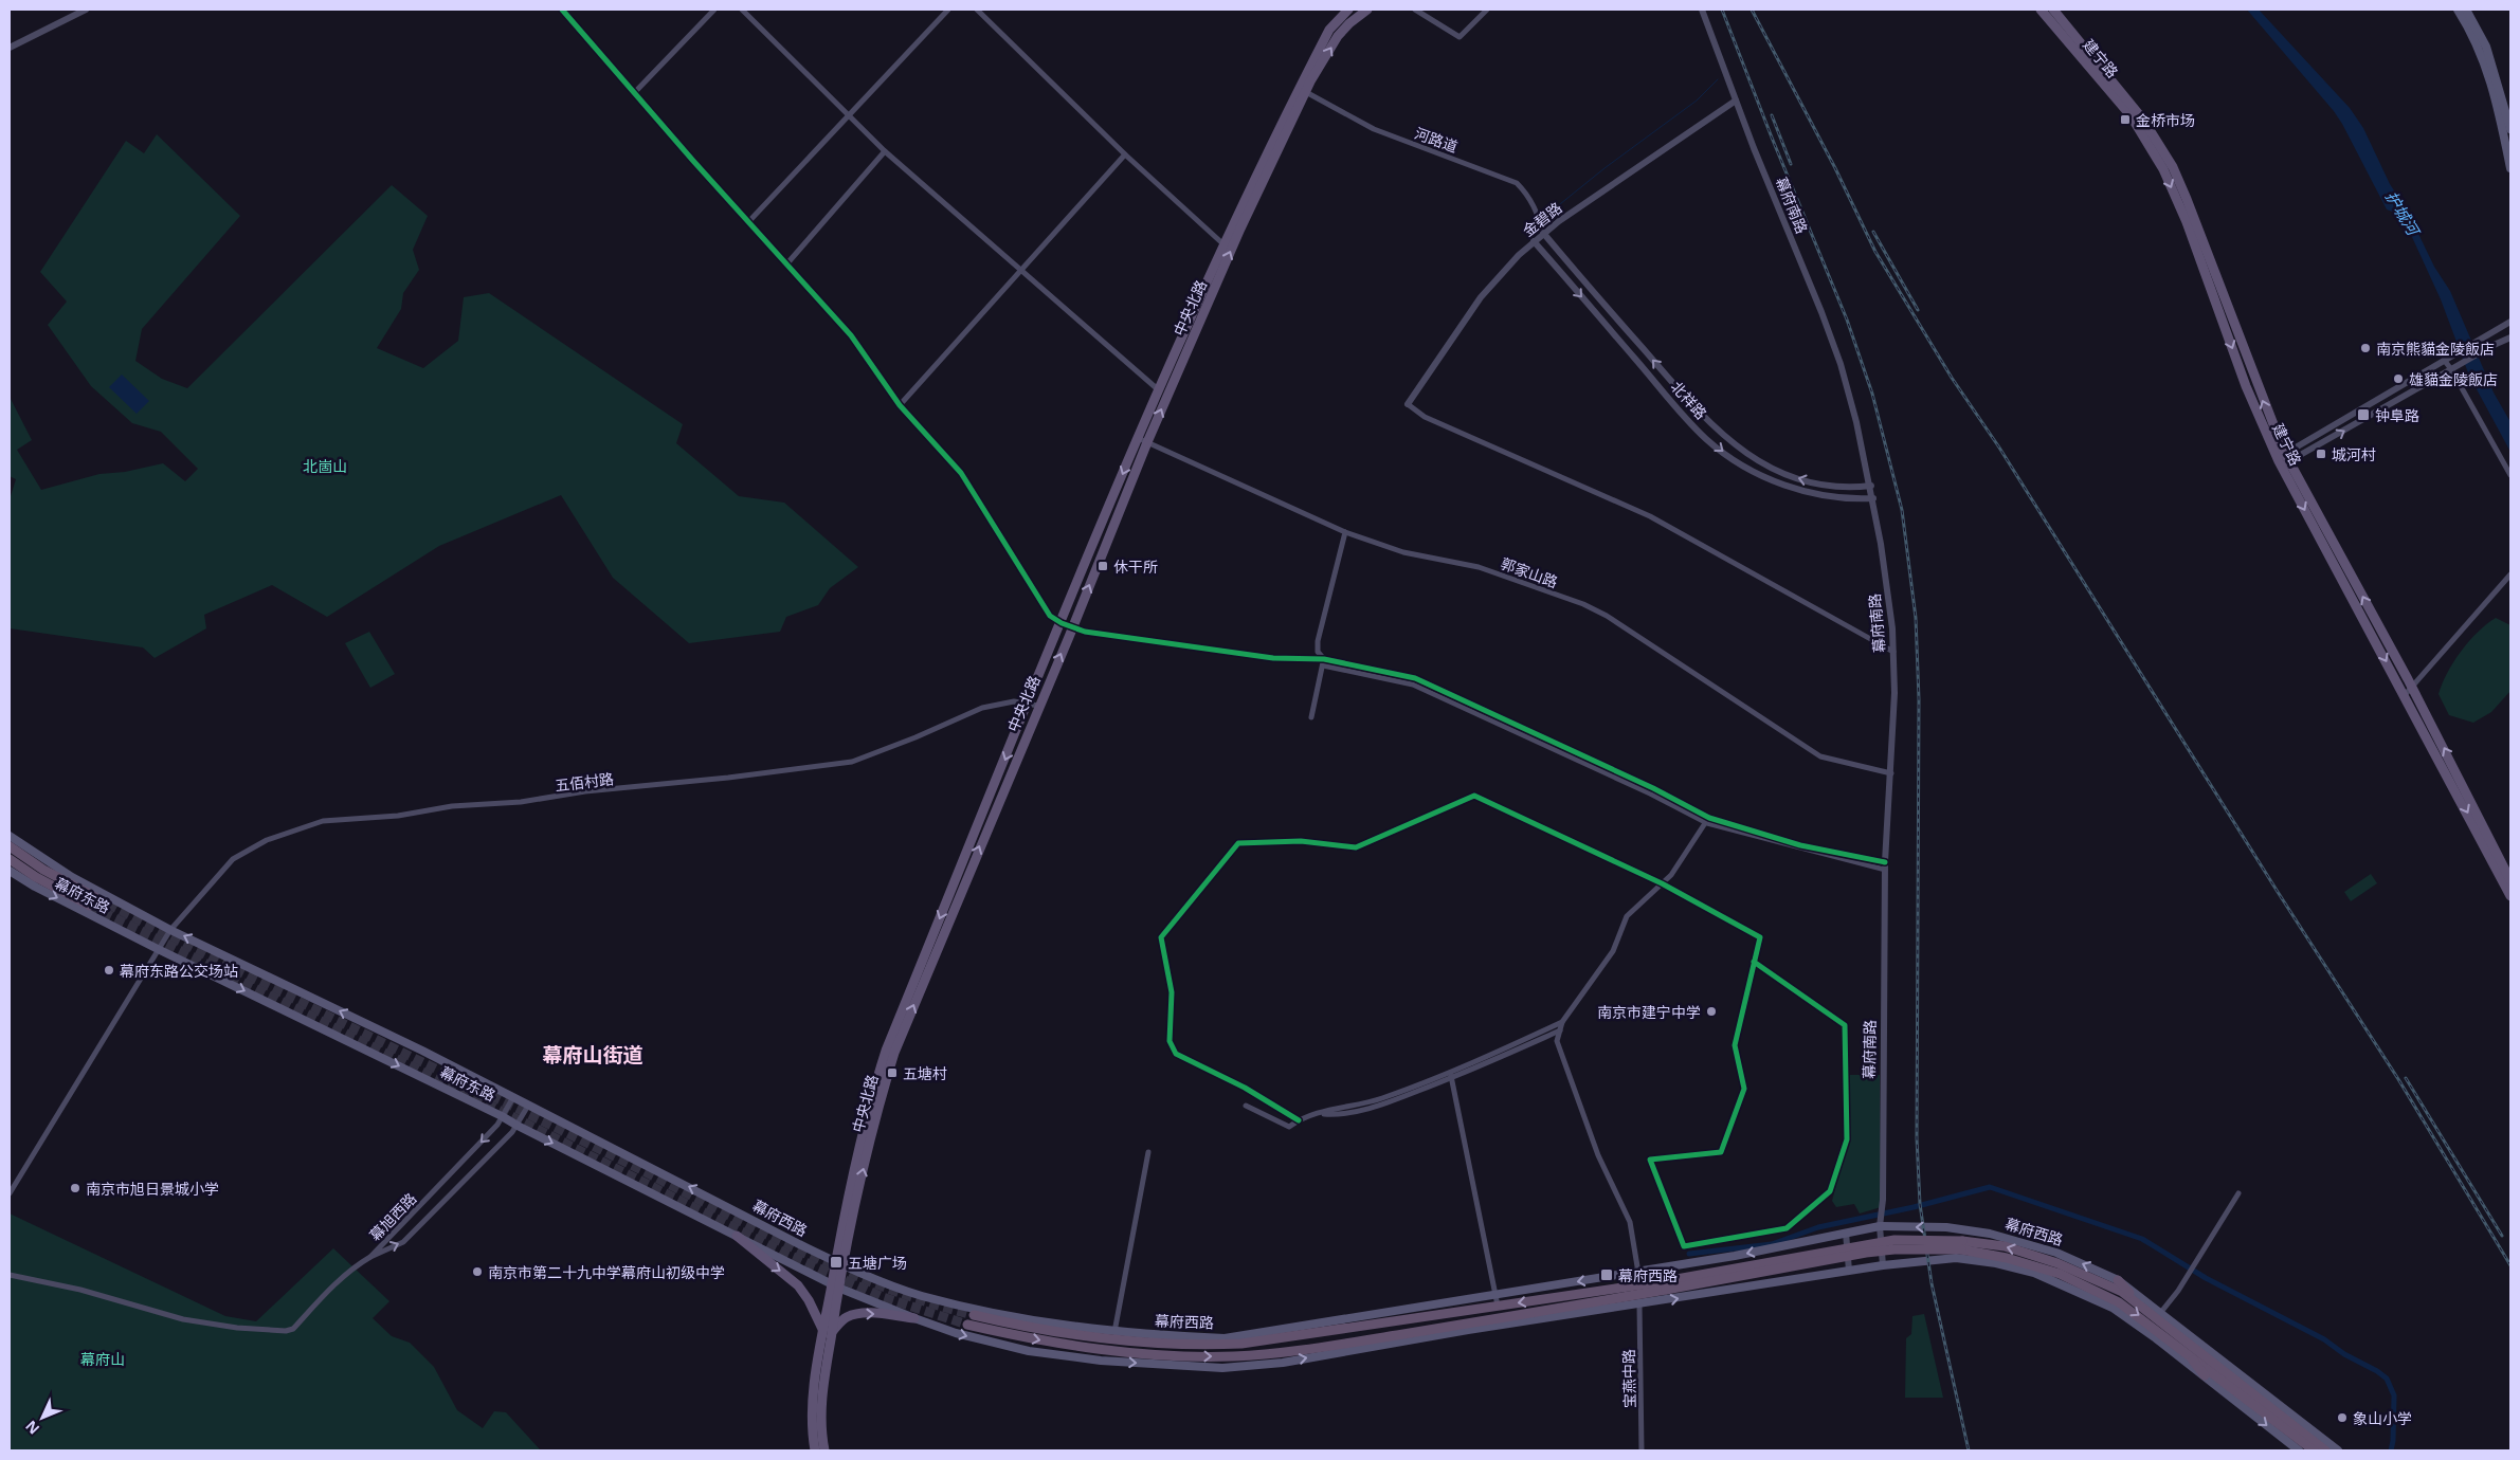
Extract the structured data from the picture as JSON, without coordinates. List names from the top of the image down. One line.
{"streets":{"highway":["幕府东路","幕府西路"],"main road":["建宁路","中央北路"],"street":["河路道","幕府南路","金碧路","北祥路","郭家山路","五佰村路","幕旭西路","宝燕中路"]},"crossings":[["河路道","金碧路"],["河路道","中央北路"],["河路道","北祥路"],["幕府南路","金碧路"],["幕府南路","北祥路"],["幕府南路","郭家山路"],["幕府南路","幕府西路"],["金碧路","北祥路"],["中央北路","郭家山路"],["中央北路","五佰村路"],["中央北路","幕府东路"],["中央北路","幕府西路"],["五佰村路","幕府东路"],["幕府东路","幕旭西路"],["幕府东路","幕府西路"]],"districts":["幕府山街道"],"water":["护城河"],"parks":["北崮山","幕府山"],"places":{"transit":["金桥市场","钟阜路","城河村","休干所","五塘村","五塘广场","幕府西路"],"other":["南京熊貓金陵飯店","雄貓金陵飯店","幕府东路公交场站","南京市建宁中学","南京市旭日景城小学","南京市第二十九中学幕府山初级中学","象山小学"]},"north":"bottom left"}
